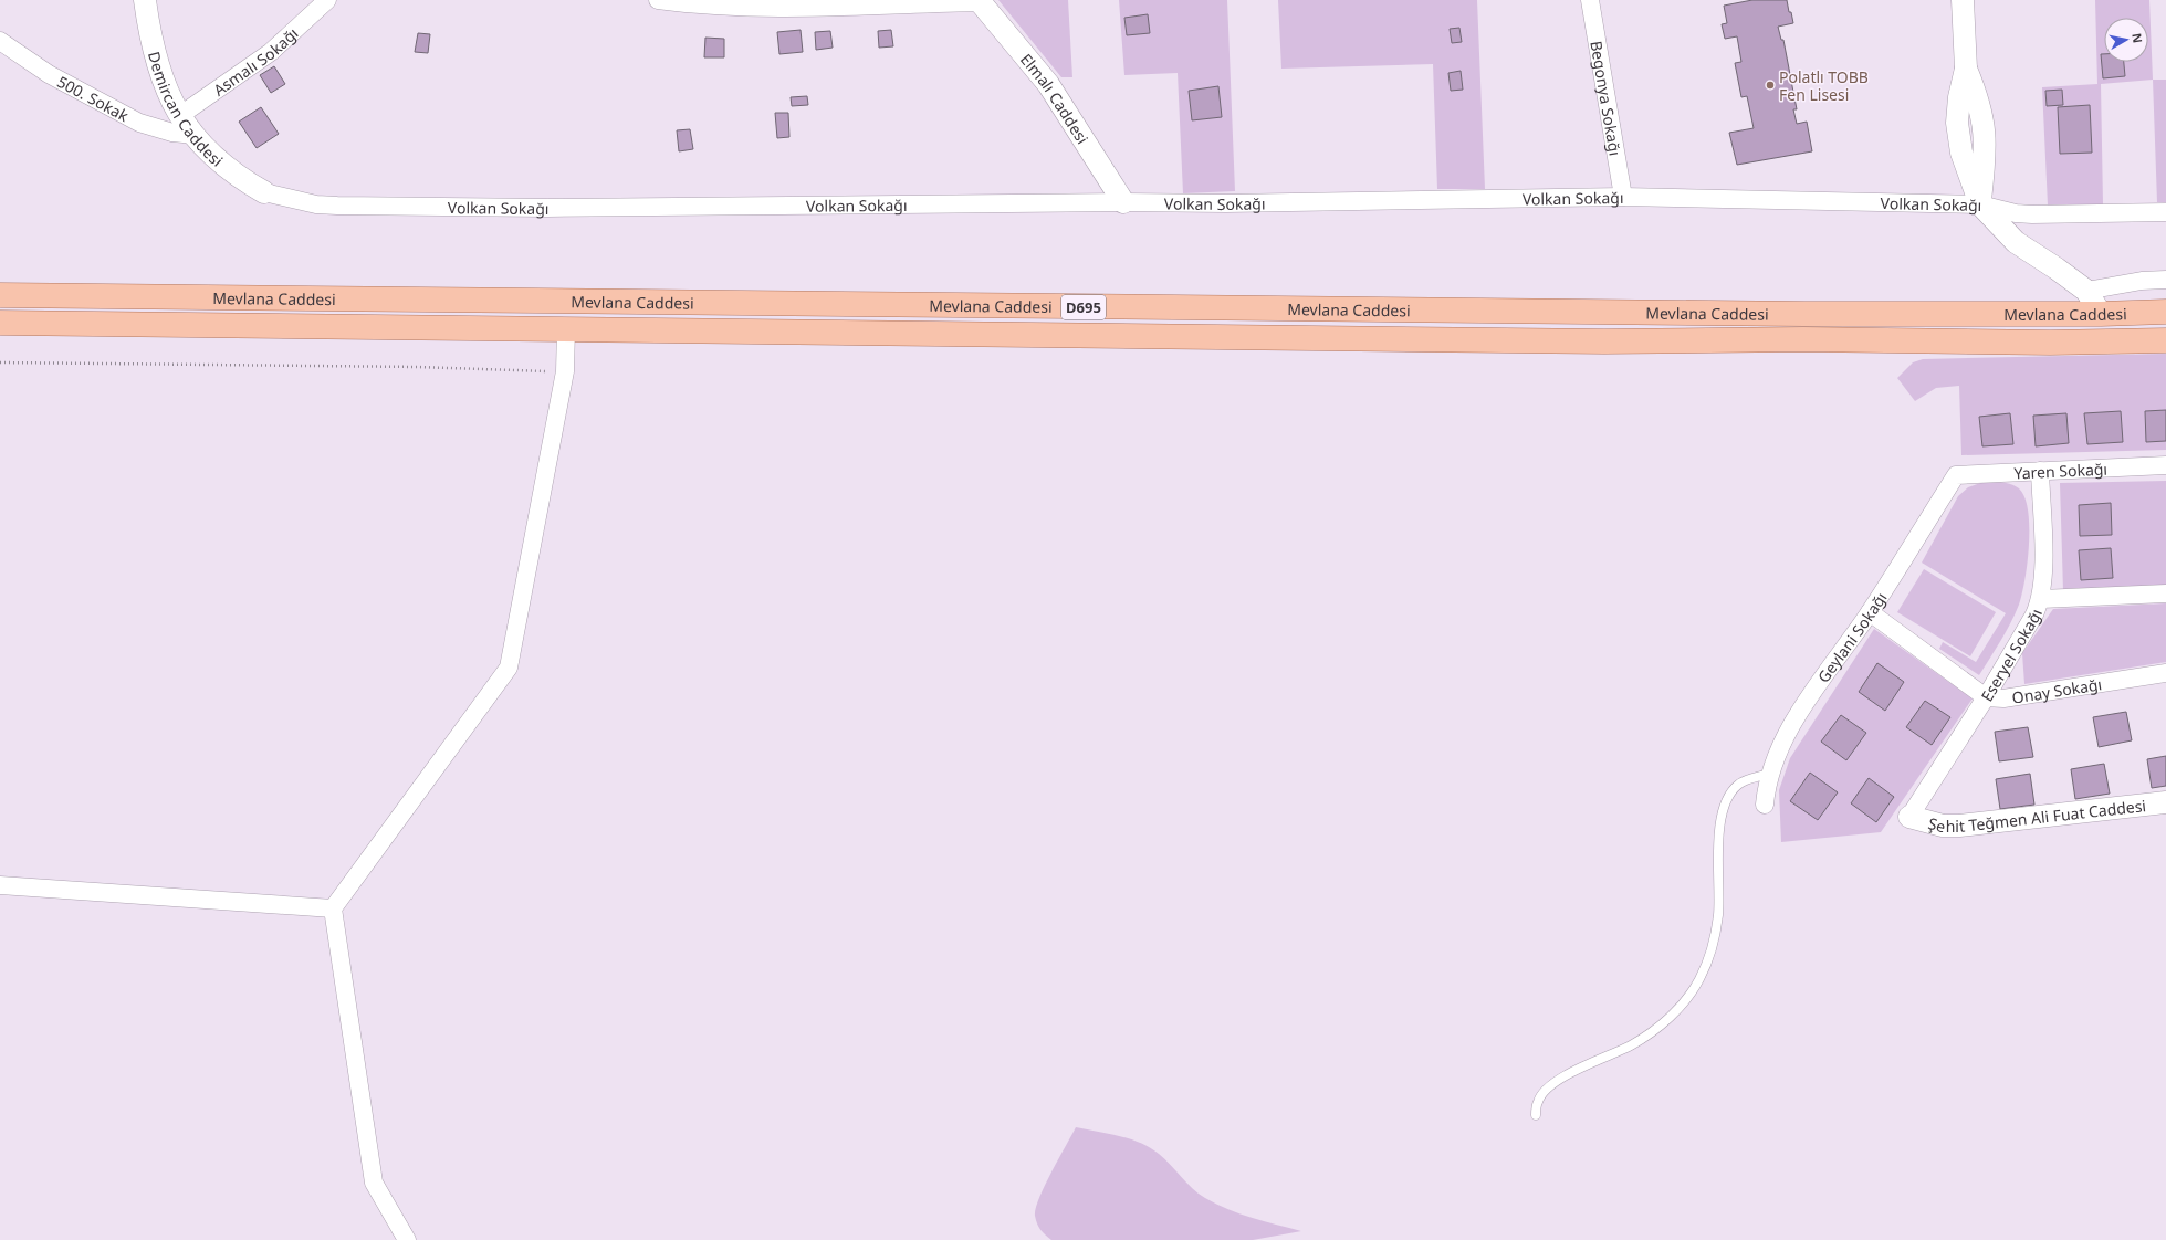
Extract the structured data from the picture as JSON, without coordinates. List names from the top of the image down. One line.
{"streets":{"main road":["Mevlana Caddesi","D695"],"street":["Asmalı Sokağı","500. Sokak","Elmalı Caddesi","Begonya Sokağı","Demircan Caddesi","Volkan Sokağı","Yaren Sokağı","Geylani Sokağı","Eseryel Sokağı","Onay Sokağı","Şehit Teğmen Ali Fuat Caddesi"]},"crossings":[["Asmalı Sokağı","Demircan Caddesi"],["500. Sokak","Demircan Caddesi"],["Elmalı Caddesi","Volkan Sokağı"],["Begonya Sokağı","Volkan Sokağı"],["Demircan Caddesi","Volkan Sokağı"],["Yaren Sokağı","Geylani Sokağı"],["Yaren Sokağı","Eseryel Sokağı"],["Eseryel Sokağı","Onay Sokağı"],["Eseryel Sokağı","Şehit Teğmen Ali Fuat Caddesi"]],"places":["Polatlı TOBB Fen Lisesi"],"north":"right"}
